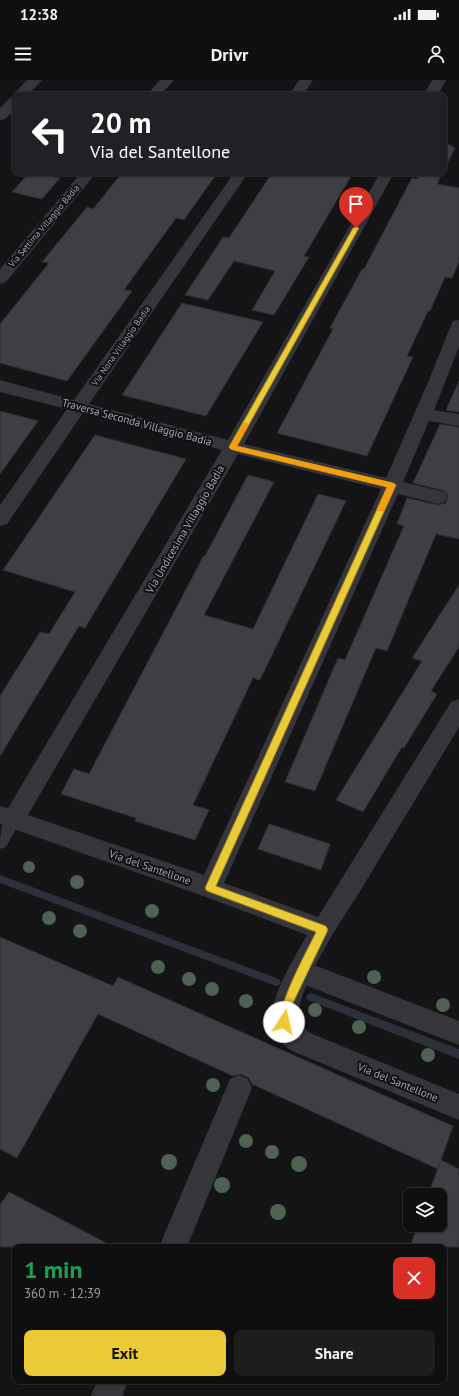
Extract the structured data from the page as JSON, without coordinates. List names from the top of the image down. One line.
{"streets":{"street":["Via Settima Villaggio Badia","Via Nona Villaggio Badia","Traversa Seconda Villaggio Badia","Via Undicesima Villaggio Badia","Via del Santellone"]},"crossings":[["Via Nona Villaggio Badia","Traversa Seconda Villaggio Badia"],["Traversa Seconda Villaggio Badia","Via Undicesima Villaggio Badia"],["Via Undicesima Villaggio Badia","Via del Santellone"]],"page":{"status":"12:38","header":"Drivr","turn":["20 m","Via del Santellone"],"heading":["1 min","360 m · 12:39"],"buttons":["Exit","Share"]}}
